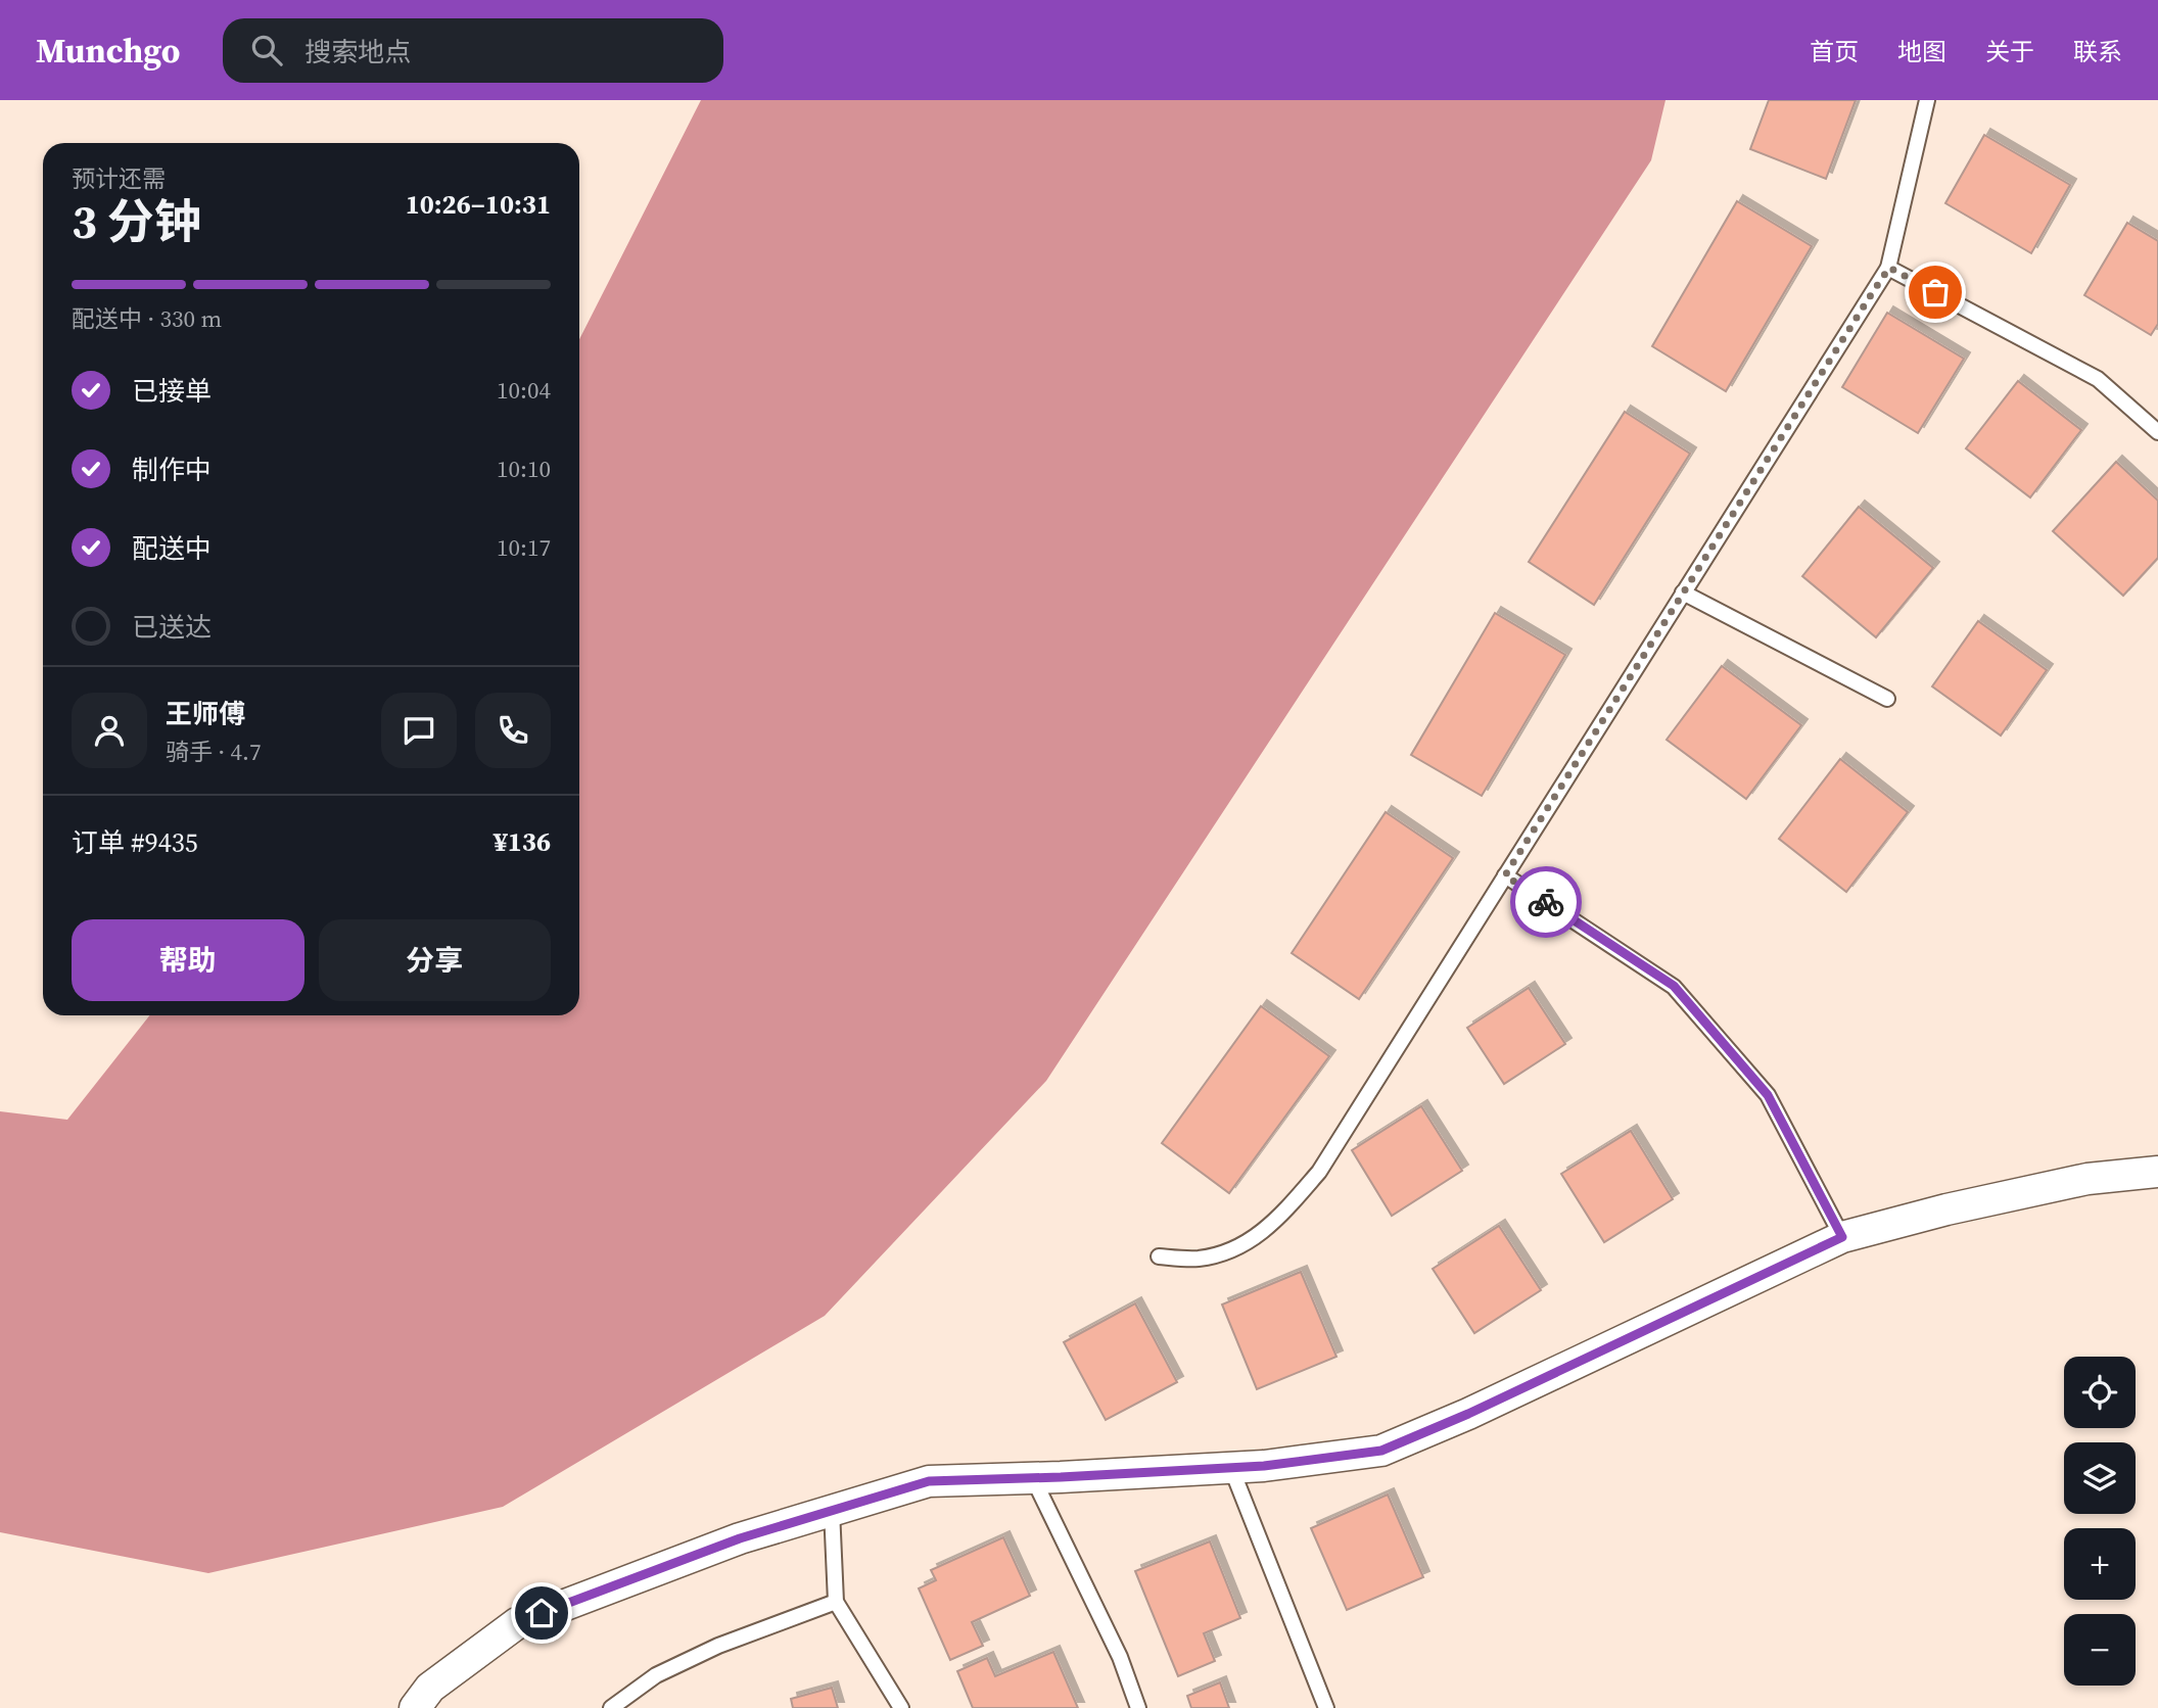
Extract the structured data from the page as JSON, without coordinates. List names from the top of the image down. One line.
{"page":{"header":"Munchgo","search":"搜索地点","nav":["首页","地图","关于","联系"],"heading":["3 分钟","预计还需","10:26–10:31"],"panel":["王师傅","骑手 · 4.7","订单 #9435","¥136"],"bar":"配送中 · 330 m","list":[["已接单","10:04"],["制作中","10:10"],["配送中","10:17"],"已送达"],"buttons":["帮助","分享"],"map_buttons":["+","−"]}}
